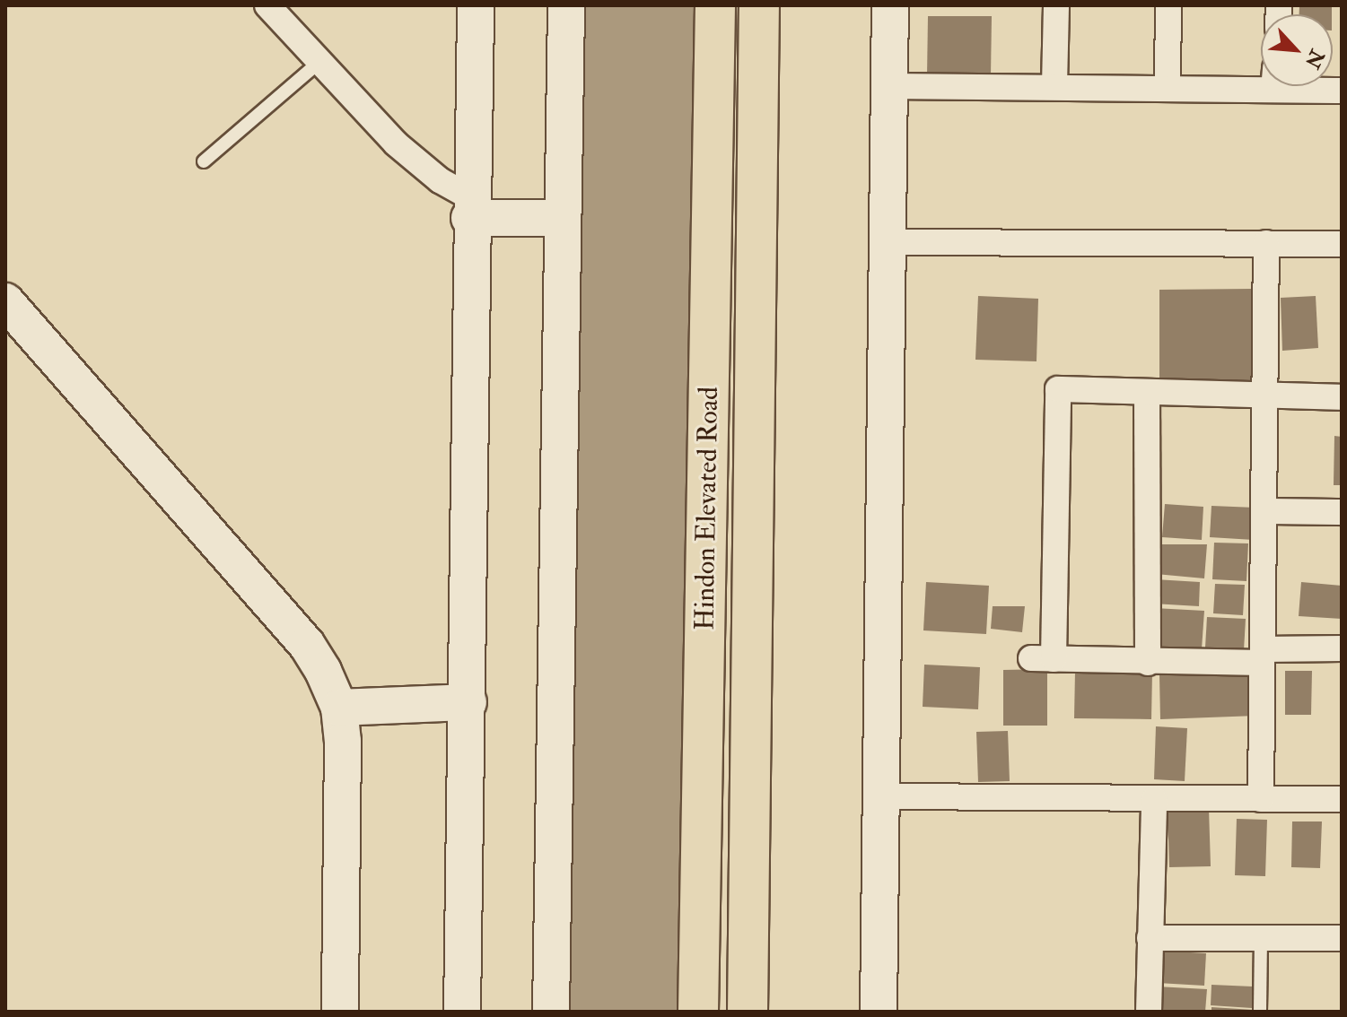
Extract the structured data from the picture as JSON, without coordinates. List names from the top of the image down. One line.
{"streets":{"highway":["Hindon Elevated Road"]},"north":"bottom right"}
